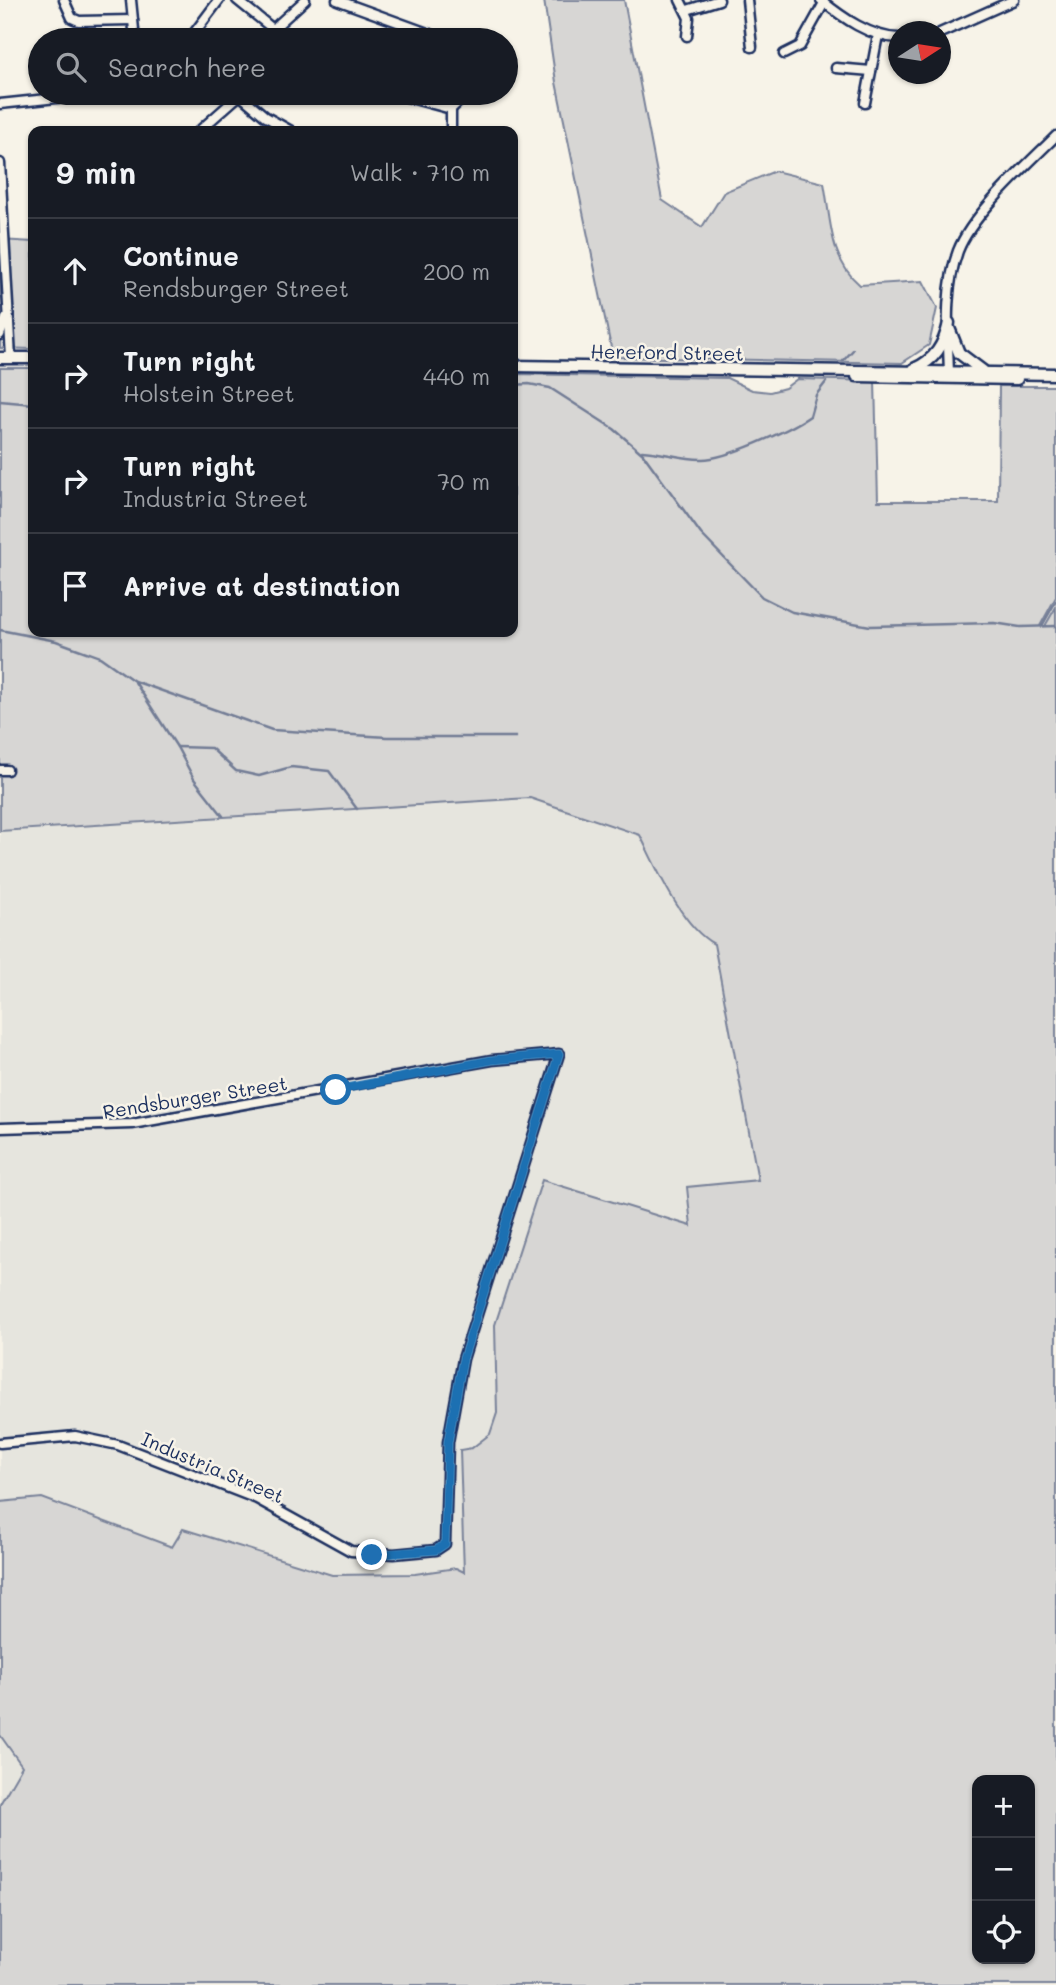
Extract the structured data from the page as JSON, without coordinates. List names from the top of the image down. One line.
{"streets":{"main road":["Hereford Street"],"street":["Rendsburger Street","Industria Street"]},"crossings":[["Rendsburger Street","Industria Street"]],"north":"right","page":{"search":"Search here","heading":["9 min","Walk · 710 m"],"list":[["Continue","Rendsburger Street","200 m"],["Turn right","Holstein Street","440 m"],["Turn right","Industria Street","70 m"],"Arrive at destination"],"map_buttons":["+","−"]}}
